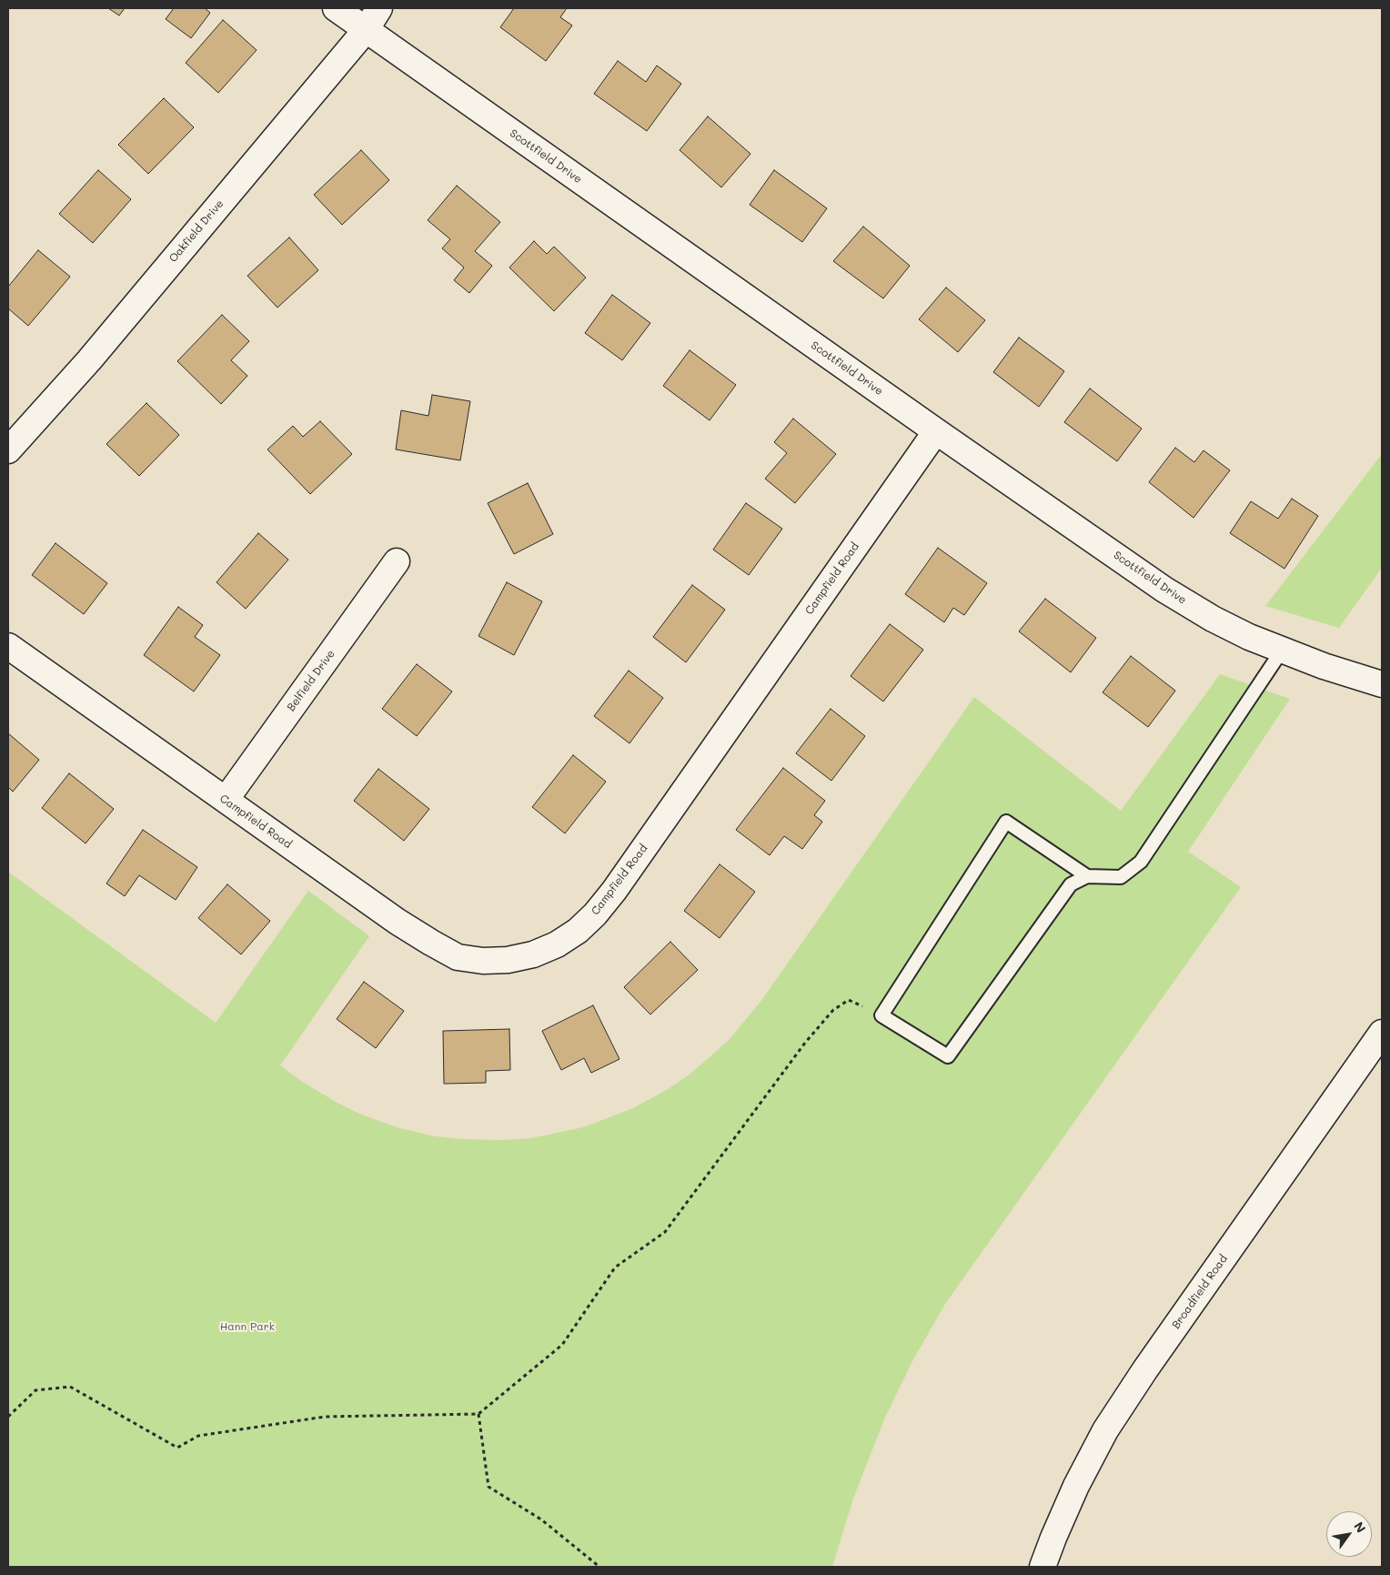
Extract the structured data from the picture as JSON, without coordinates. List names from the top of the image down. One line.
{"streets":{"street":["Scottfield Drive","Oakfield Drive","Campfield Road","Belfield Drive","Broadfield Road"]},"crossings":[["Scottfield Drive","Oakfield Drive"],["Scottfield Drive","Campfield Road"],["Campfield Road","Belfield Drive"]],"parks":["Hann Park"],"north":"top right"}
